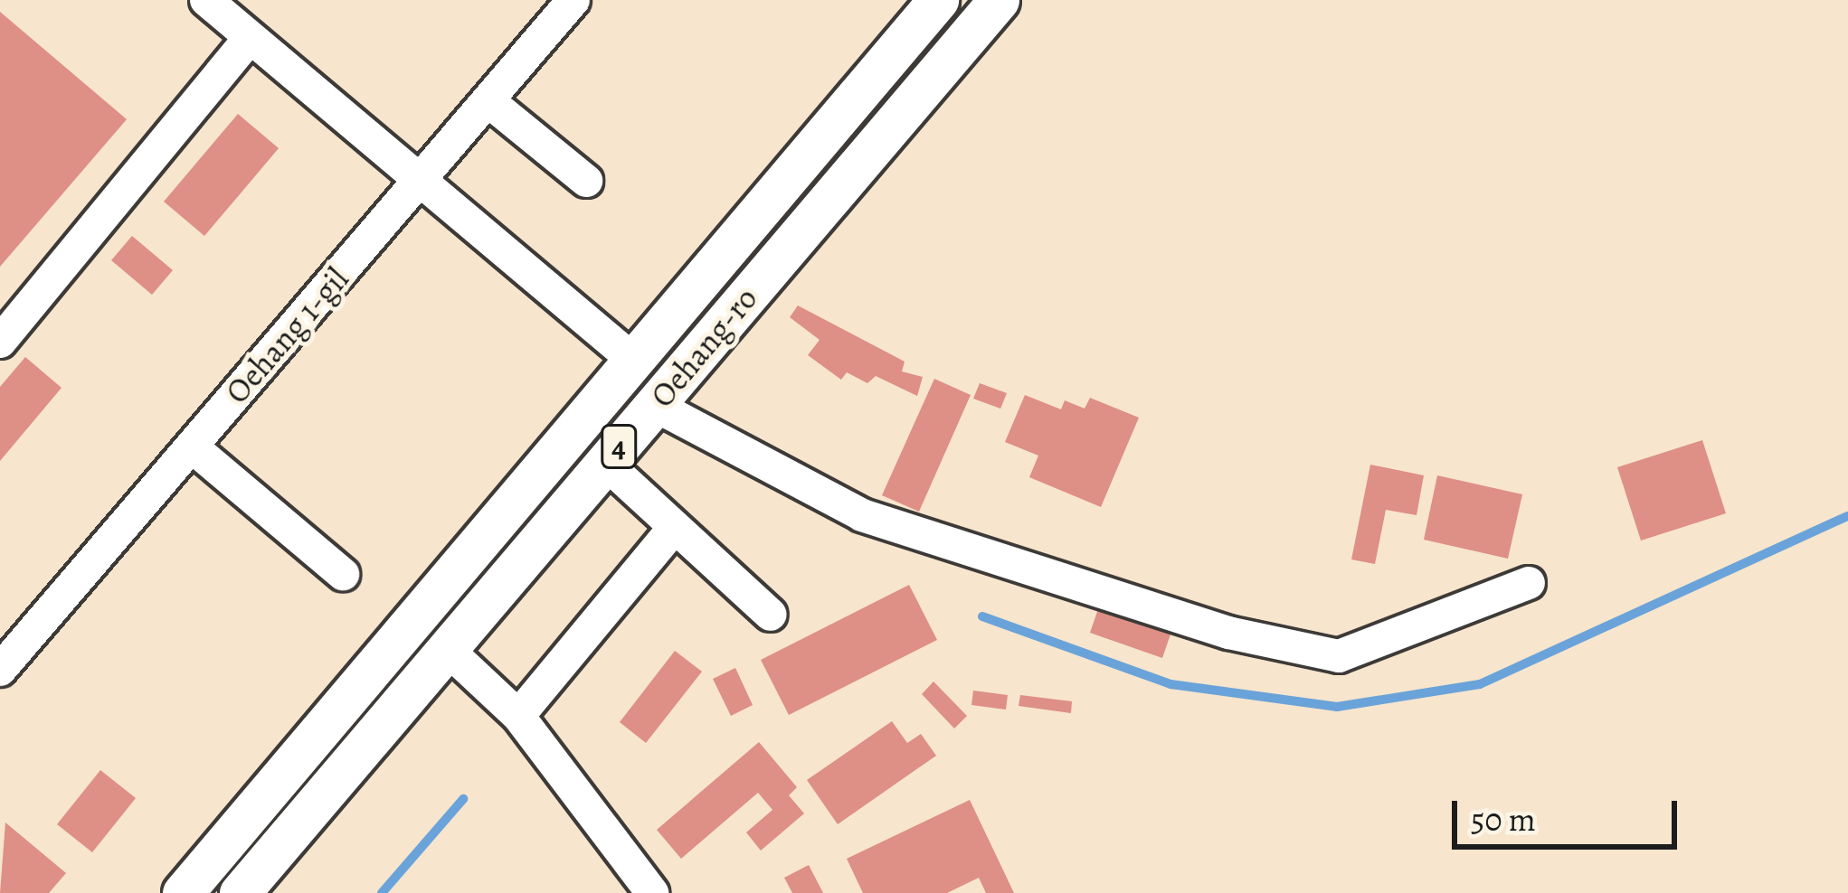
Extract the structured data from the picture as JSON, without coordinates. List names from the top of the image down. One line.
{"streets":{"main road":["Oehang-ro","4"],"lane":["Oehang 1-gil"]},"scale_bar":"50 m"}
